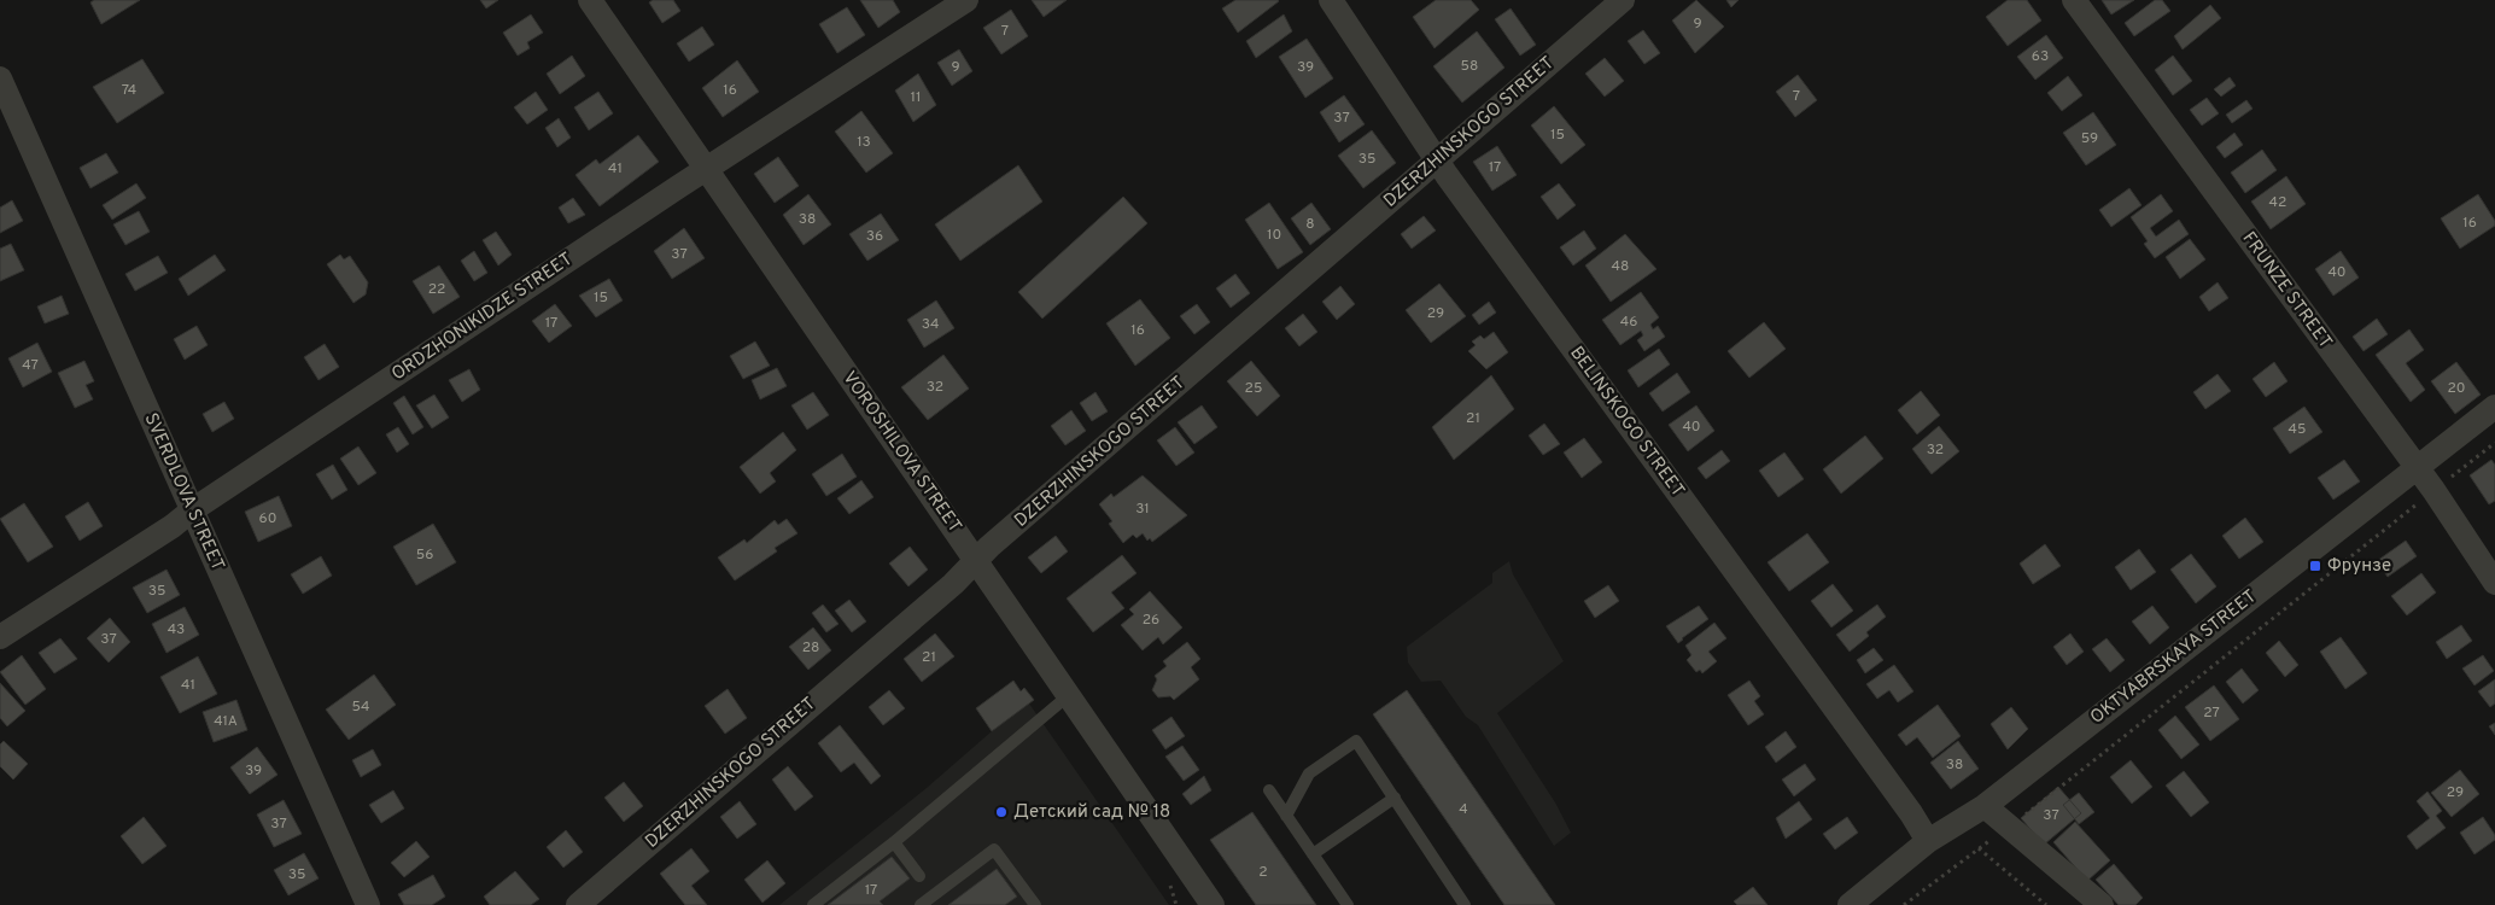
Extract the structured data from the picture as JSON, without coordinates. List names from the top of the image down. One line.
{"streets":{"street":["DZERZHINSKOGO STREET","FRUNZE STREET","ORDZHONIKIDZE STREET","BELINSKOGO STREET","VOROSHILOVA STREET","SVERDLOVA STREET","OKTYABRSKAYA STREET"]},"crossings":[["DZERZHINSKOGO STREET","BELINSKOGO STREET"],["DZERZHINSKOGO STREET","VOROSHILOVA STREET"],["FRUNZE STREET","OKTYABRSKAYA STREET"],["ORDZHONIKIDZE STREET","VOROSHILOVA STREET"],["ORDZHONIKIDZE STREET","SVERDLOVA STREET"],["BELINSKOGO STREET","OKTYABRSKAYA STREET"]],"places":{"transit":["Фрунзе"],"other":["Детский сад № 18"]},"house_numbers":["9","7","63","58","9","39","74","16","7","11","37","15","59","13","35","17","41","42","38","16","8","10","36","37","48","40","22","15","29","46","17","34","16","47","32","25","20","21","40","45","32","31","60","56","35","26","43","37","28","21","41","54","27","41А","38","39","29","4","37","37","2","35","17"]}
